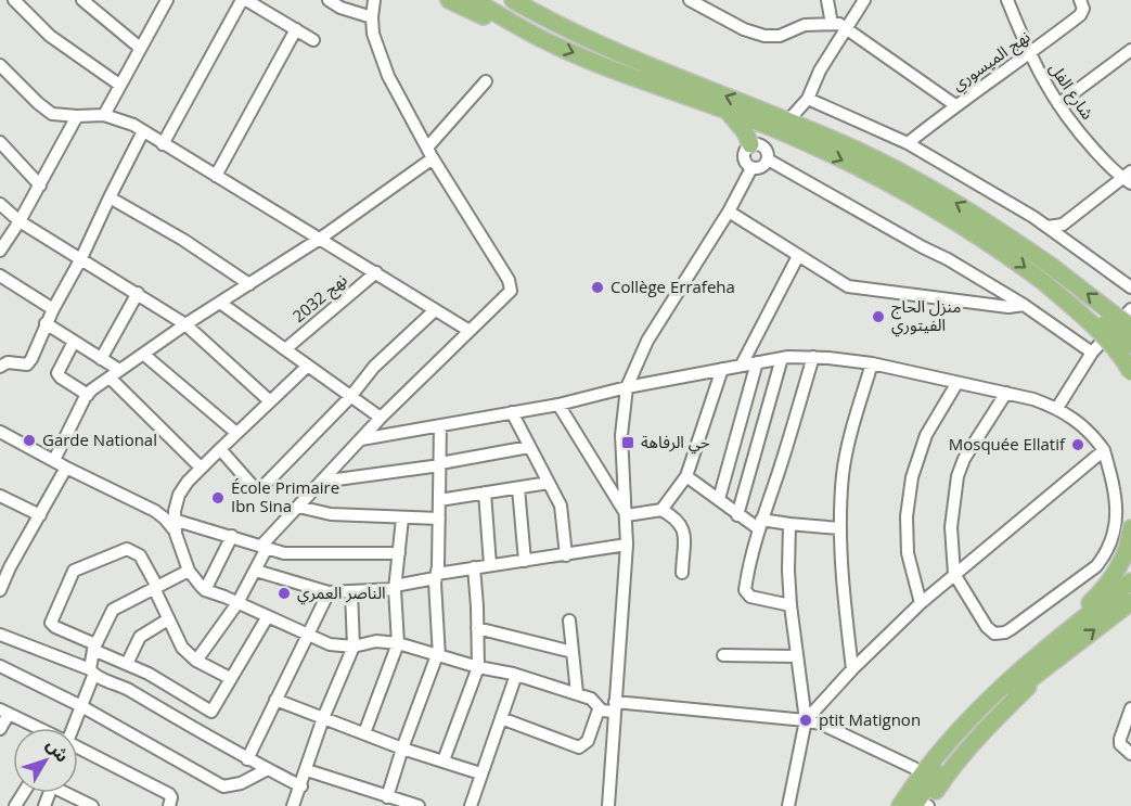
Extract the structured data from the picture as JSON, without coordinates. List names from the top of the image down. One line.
{"streets":{"street":["نهج الميسوري","شارع الفل","نهج 2032"]},"crossings":[["نهج الميسوري","شارع الفل"]],"places":{"other":["Collège Errafeha","منزل الحاج الفيتوري","Garde National","Mosquée Ellatif","École Primaire Ibn Sina","الناصر العمري","ptit Matignon"],"transit":["حي الرفاهة"]},"north":"top right"}
